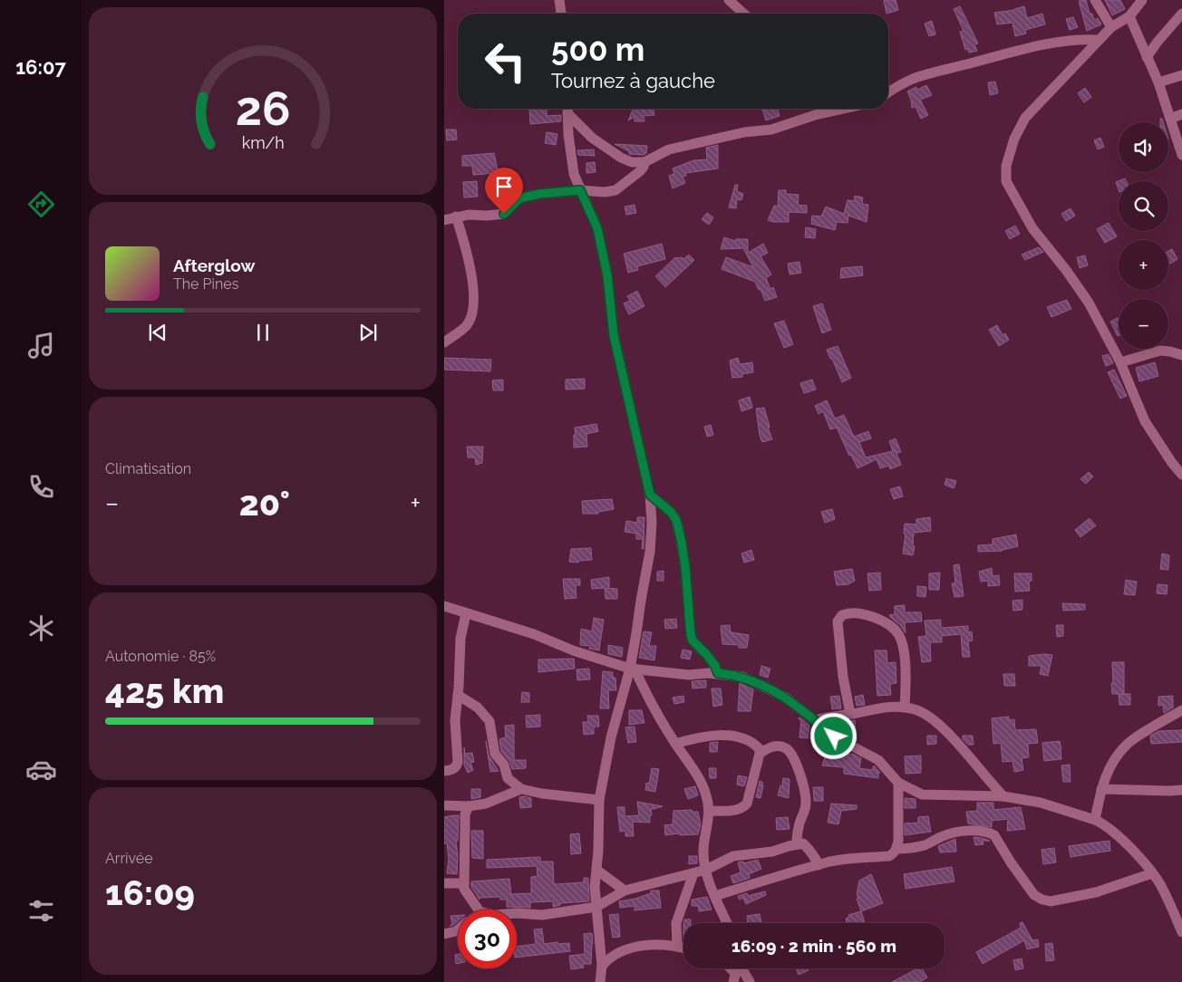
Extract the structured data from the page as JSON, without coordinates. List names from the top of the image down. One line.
{"page":{"tabs":"16:07","turn":["500 m","Tournez à gauche"],"map_buttons":["+","−"],"song":["Afterglow","The Pines"],"tile":["Climatisation",["Autonomie · 85%","425 km"],["Arrivée","16:09"]],"heat":["−","20°","+"],"limit":"30","trip":"16:09 · 2 min · 560 m","gauge":["26","km/h"]}}
